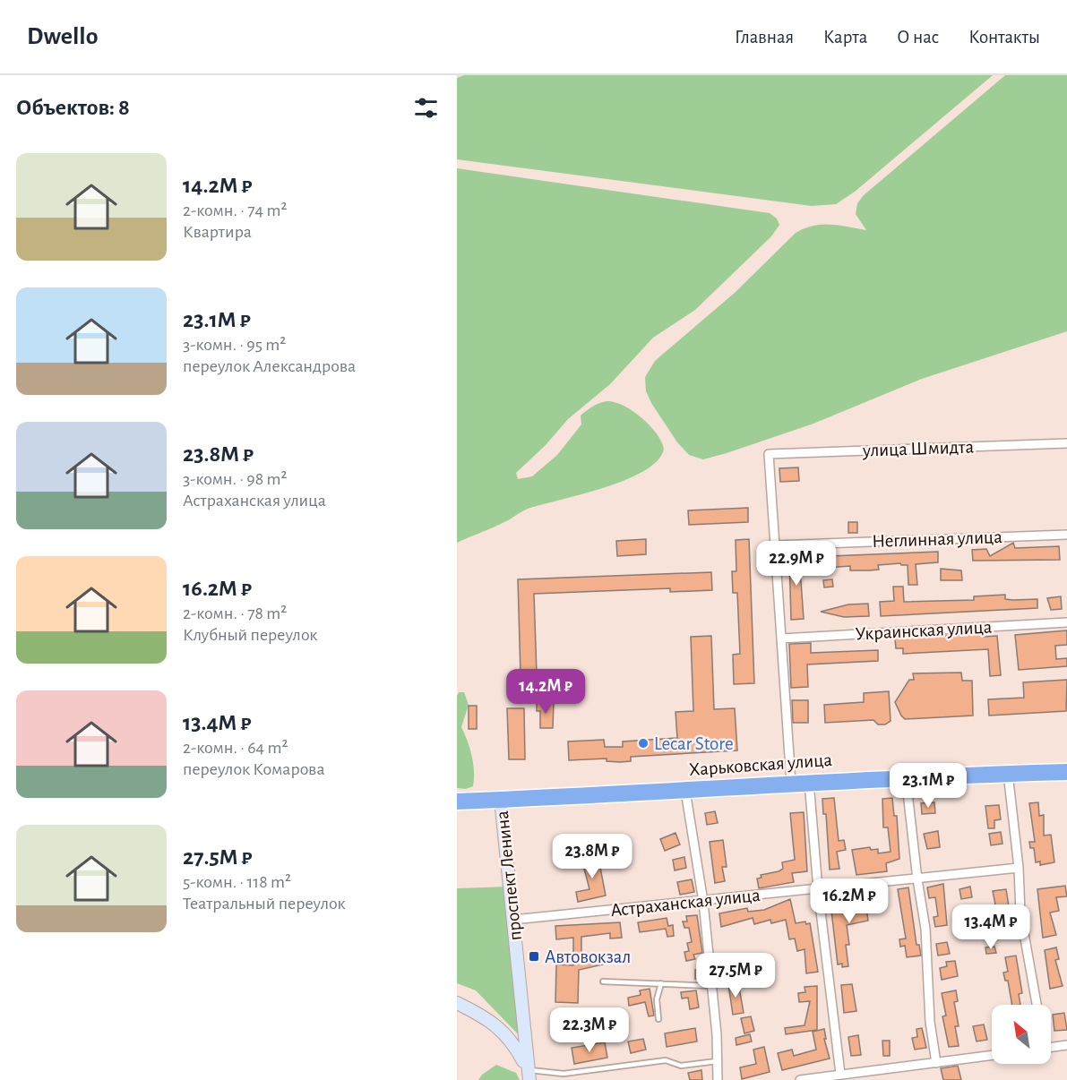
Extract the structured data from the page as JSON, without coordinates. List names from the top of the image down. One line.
{"streets":{"highway":["Харьковская улица"],"main road":["проспект Ленина"],"street":["улица Шмидта","Неглинная улица","Украинская улица","Астраханская улица"]},"crossings":[["улица Шмидта","Неглинная улица"],["Харьковская улица","проспект Ленина"],["проспект Ленина","Астраханская улица"]],"places":{"other":["Lecar Store"],"transit":["Автовокзал"]},"north":"top left","page":{"header":"Dwello","nav":["Главная","Карта","О нас","Контакты"],"heading":"Объектов: 8","list":[{"name":"14.2M ₽","note":"2-комн. · 74 m² · Квартира"},{"name":"23.1M ₽","note":"3-комн. · 95 m² · переулок Александрова"},{"name":"23.8M ₽","note":"3-комн. · 98 m² · Астраханская улица"},{"name":"16.2M ₽","note":"2-комн. · 78 m² · Клубный переулок"},{"name":"13.4M ₽","note":"2-комн. · 64 m² · переулок Комарова"},{"name":"27.5M ₽","note":"5-комн. · 118 m² · Театральный переулок"}],"price":["22.9M ₽","14.2M ₽","23.1M ₽","23.8M ₽","16.2M ₽","13.4M ₽","27.5M ₽","22.3M ₽"]}}
